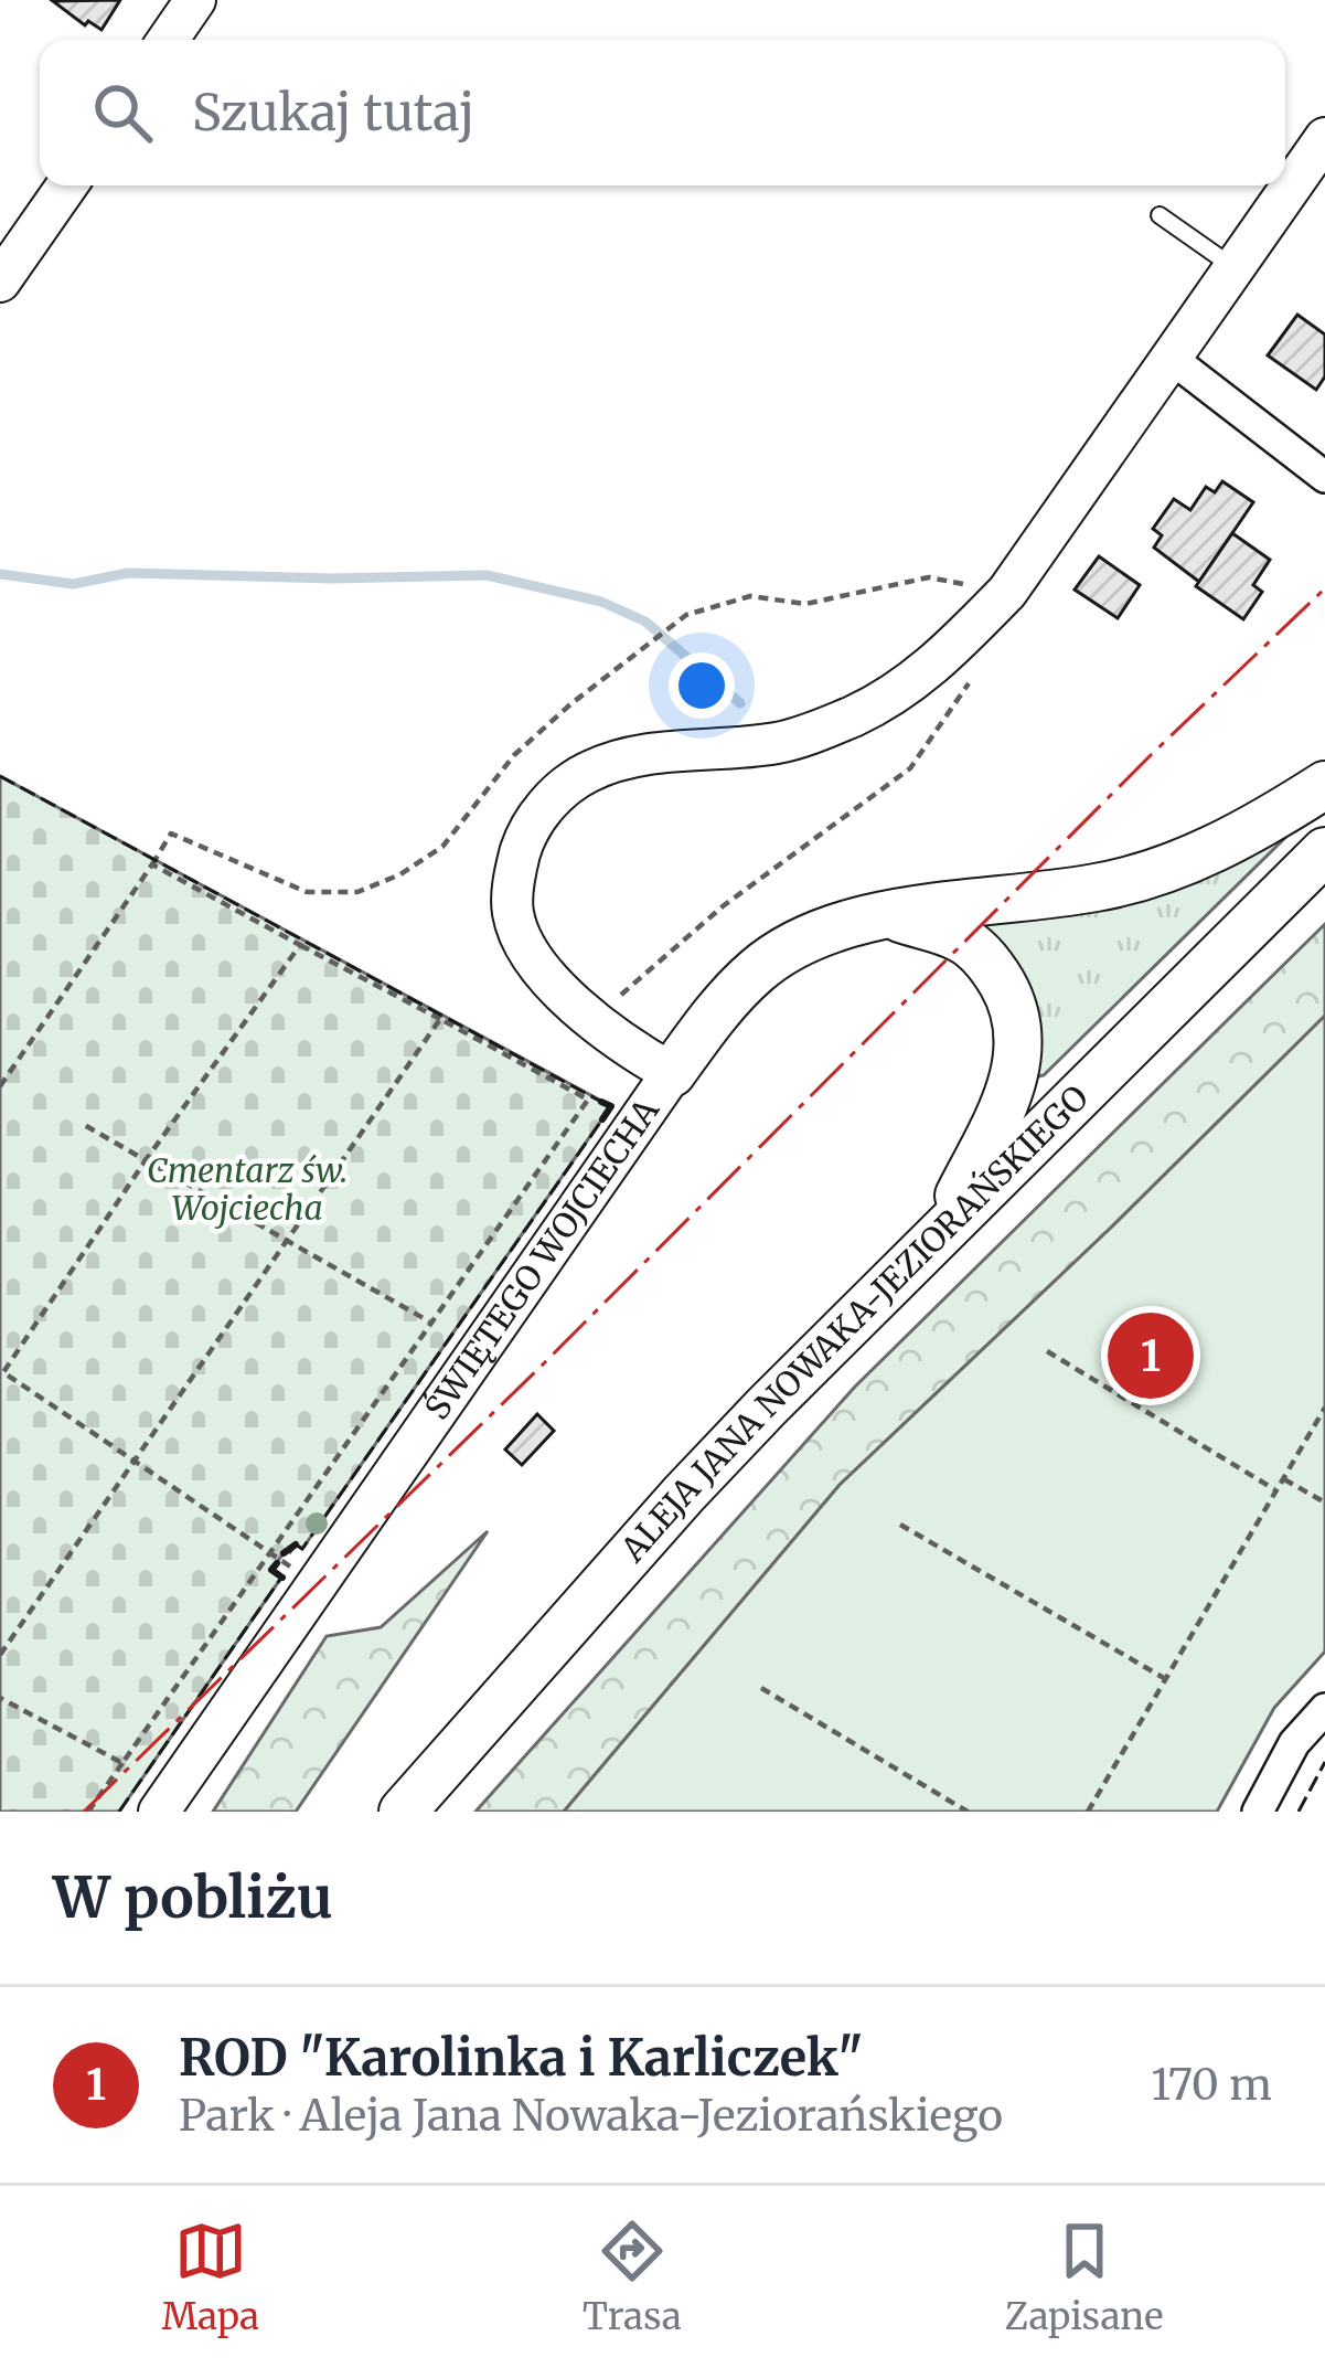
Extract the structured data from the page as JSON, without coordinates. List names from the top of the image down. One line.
{"streets":{"main road":["ALEJA JANA NOWAKA-JEZIORAŃSKIEGO"],"street":["ŚWIĘTEGO WOJCIECHA"]},"parks":["Cmentarz św. Wojciecha"],"page":{"search":"Szukaj tutaj","pins":"1","heading":"W pobliżu","list":[{"mark":"1","name":"ROD \"Karolinka i Karliczek\"","note":"Park · Aleja Jana Nowaka-Jeziorańskiego","value":"170 m"}],"nav":["Mapa","Trasa","Zapisane"]}}
